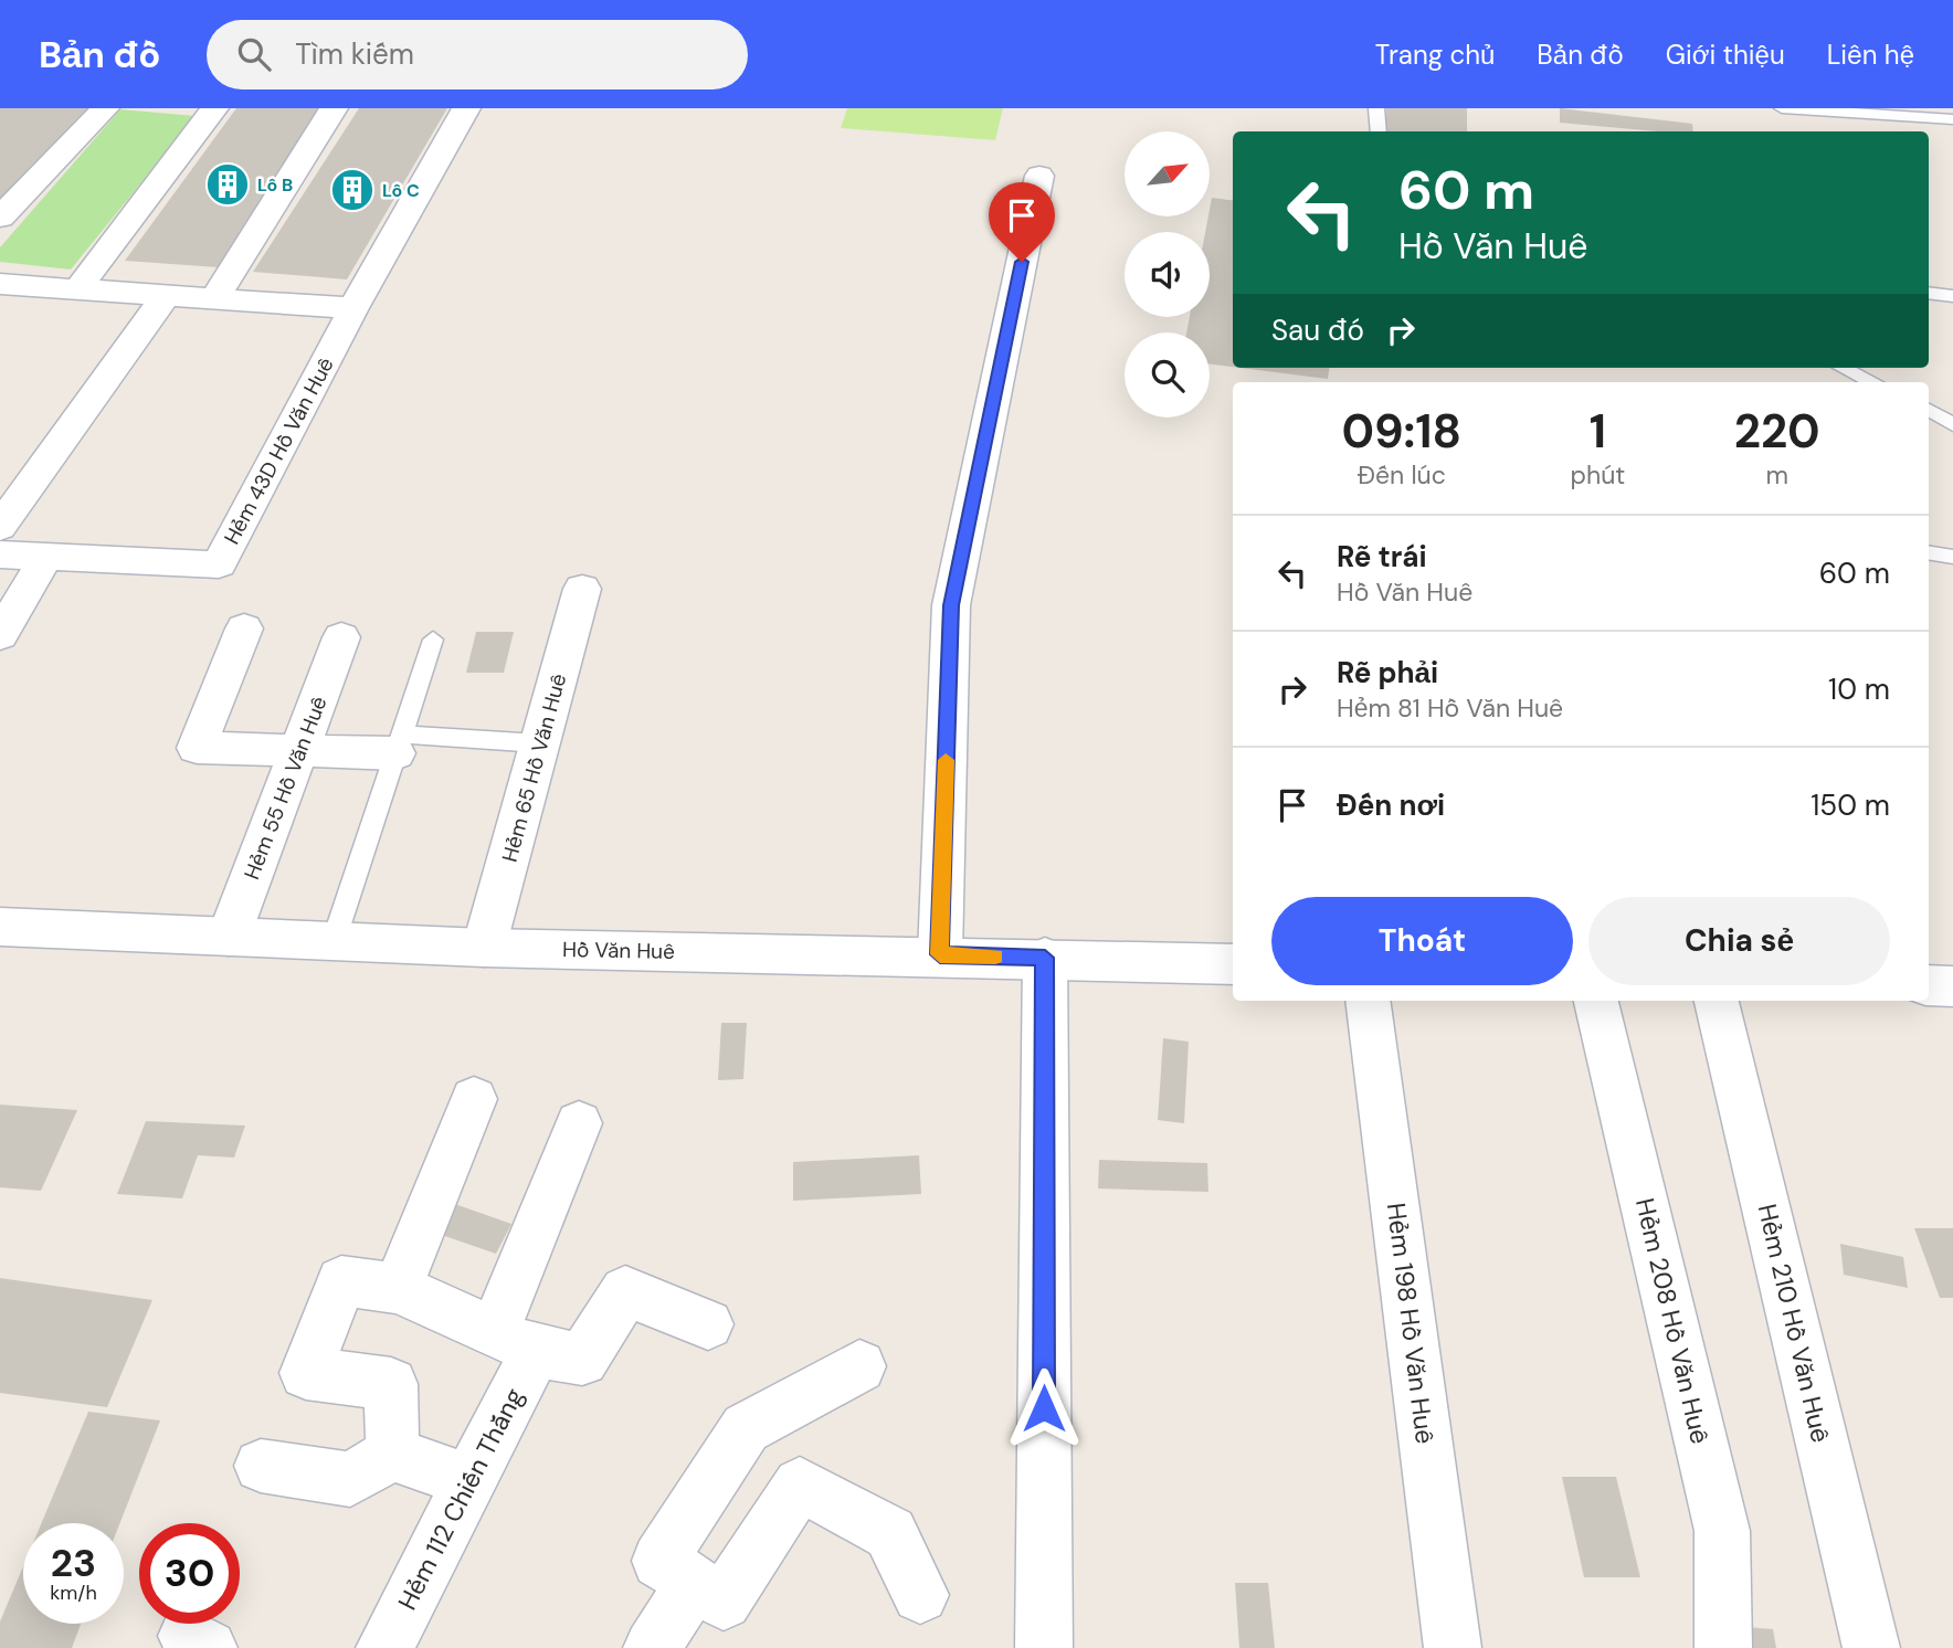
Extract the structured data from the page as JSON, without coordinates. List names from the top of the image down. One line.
{"streets":{"street":["Hẻm 43D Hồ Văn Huê","Hẻm 65 Hồ Văn Huê","Hẻm 55 Hồ Văn Huê","Hồ Văn Huê","Hẻm 208 Hồ Văn Huê","Hẻm 198 Hồ Văn Huê","Hẻm 210 Hồ Văn Huê","Hẻm 112 Chiến Thắng"]},"crossings":[["Hẻm 65 Hồ Văn Huê","Hồ Văn Huê"],["Hẻm 55 Hồ Văn Huê","Hồ Văn Huê"]],"places":{"building":["Lô B","Lô C"]},"north":"top right","page":{"header":"Bản đồ","search":"Tìm kiếm","nav":["Trang chủ","Bản đồ","Giới thiệu","Liên hệ"],"turn":["60 m","Hồ Văn Huê"],"then":"Sau đó","eta":["09:18","Đến lúc","1","phút","220","m"],"list":[{"name":"Rẽ trái","note":"Hồ Văn Huê","value":"60 m"},{"name":"Rẽ phải","note":"Hẻm 81 Hồ Văn Huê","value":"10 m"},{"name":"Đến nơi","value":"150 m"}],"buttons":["Thoát","Chia sẻ"],"speed":"23 km/h","limit":"30"}}
